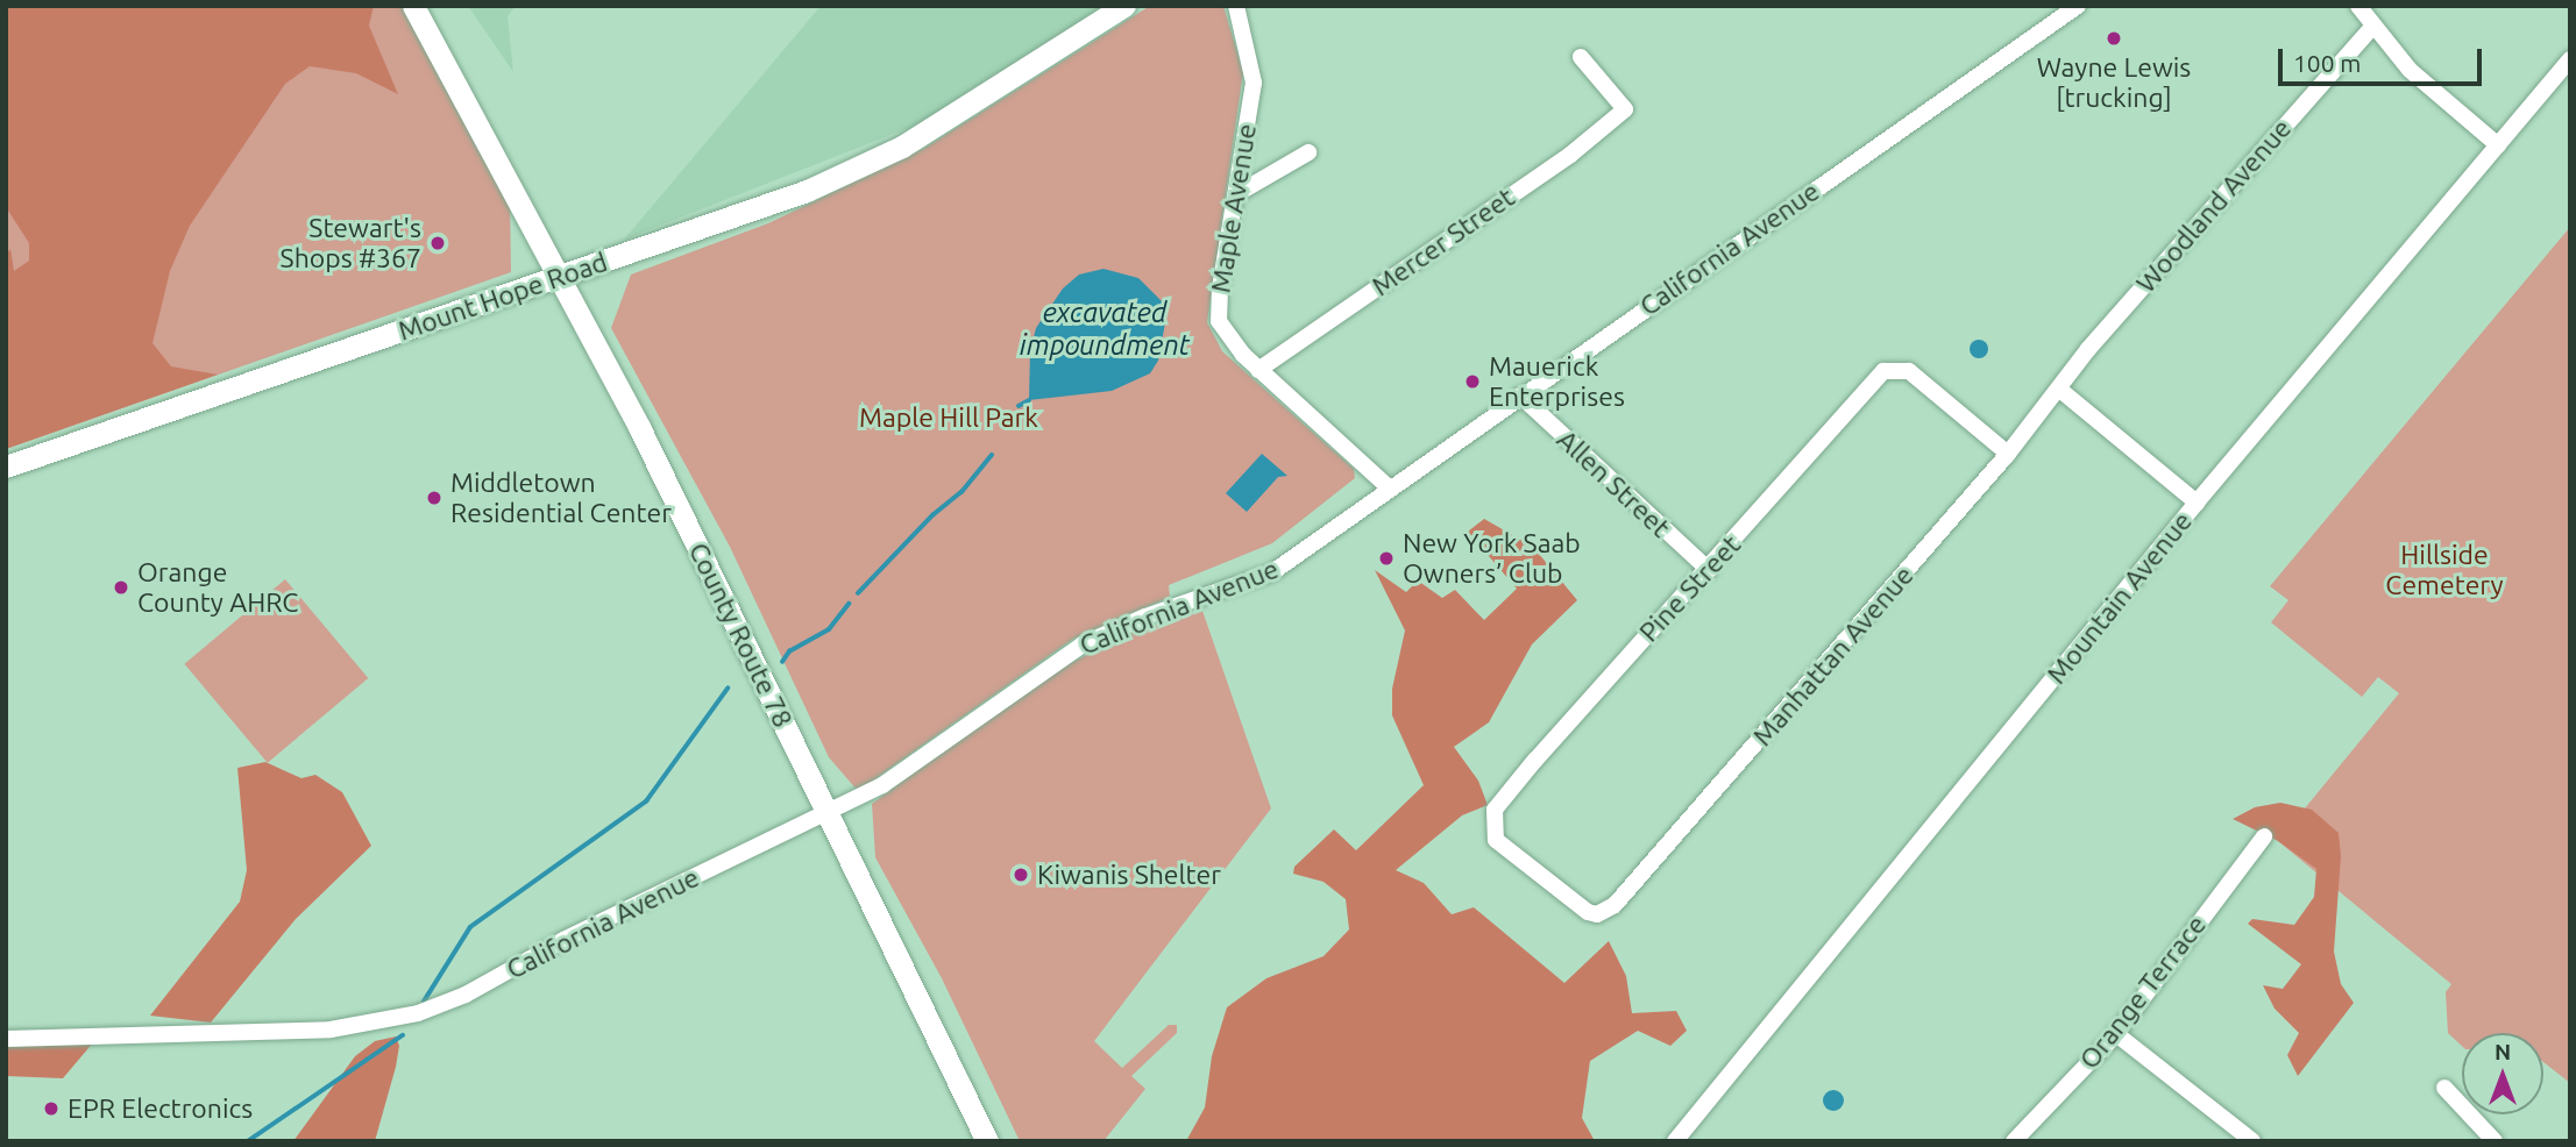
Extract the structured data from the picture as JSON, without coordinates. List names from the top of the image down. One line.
{"streets":{"street":["Woodland Avenue","Maple Avenue","Mercer Street","California Avenue","Mount Hope Road","Allen Street","Pine Street","Mountain Avenue","County Route 78","Manhattan Avenue","Orange Terrace"]},"crossings":[["Woodland Avenue","Manhattan Avenue"],["Maple Avenue","Mercer Street"],["Maple Avenue","California Avenue"],["California Avenue","Allen Street"],["California Avenue","County Route 78"],["Mount Hope Road","County Route 78"],["Allen Street","Pine Street"],["Pine Street","Manhattan Avenue"]],"water":["excavated impoundment"],"parks":["Maple Hill Park","Hillside Cemetery"],"places":["Wayne Lewis [trucking]","Stewart's Shops #367","Mauerick Enterprises","Middletown Residential Center","New York Saab Owners’ Club","Orange County AHRC","Kiwanis Shelter","EPR Electronics"],"scale_bar":"100 m","north":"top"}
